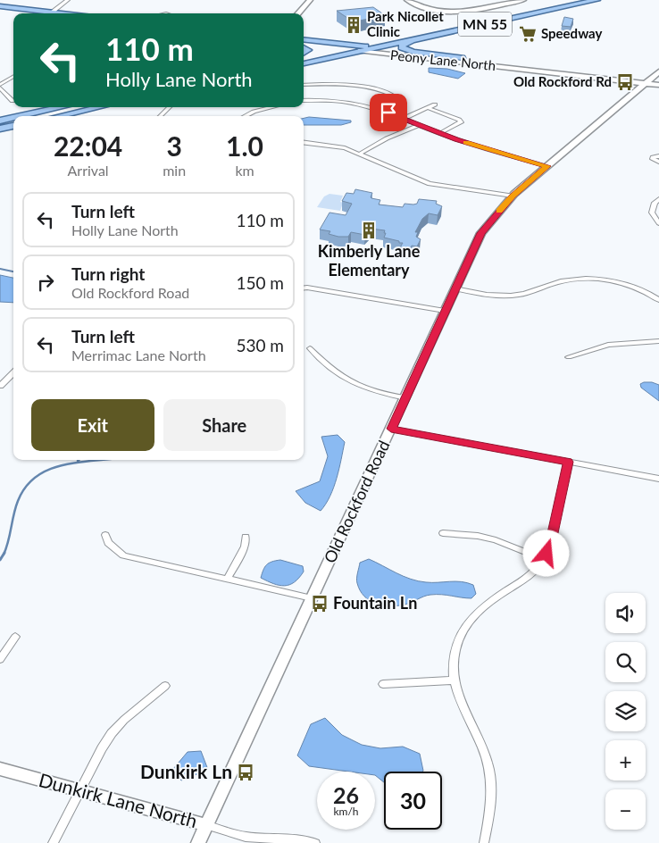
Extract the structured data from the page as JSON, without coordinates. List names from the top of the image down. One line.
{"streets":{"main road":["MN 55"],"street":["Peony Lane North","Old Rockford Road","Dunkirk Lane North"]},"crossings":[["MN 55","Peony Lane North"],["Peony Lane North","Old Rockford Road"],["Old Rockford Road","Dunkirk Lane North"]],"places":{"building":["Park Nicollet Clinic","Kimberly Lane Elementary"],"supermarket":["Speedway"],"bus stop":["Old Rockford Rd","Fountain Ln","Dunkirk Ln"]},"page":{"turn":["110 m","Holly Lane North"],"eta":["22:04","Arrival","3","min","1.0","km"],"list":[{"name":"Turn left","note":"Holly Lane North","value":"110 m"},{"name":"Turn right","note":"Old Rockford Road","value":"150 m"},{"name":"Turn left","note":"Merrimac Lane North","value":"530 m"}],"buttons":["Exit","Share"],"map_buttons":["+","−"],"speed":"26 km/h","limit":"30"}}
